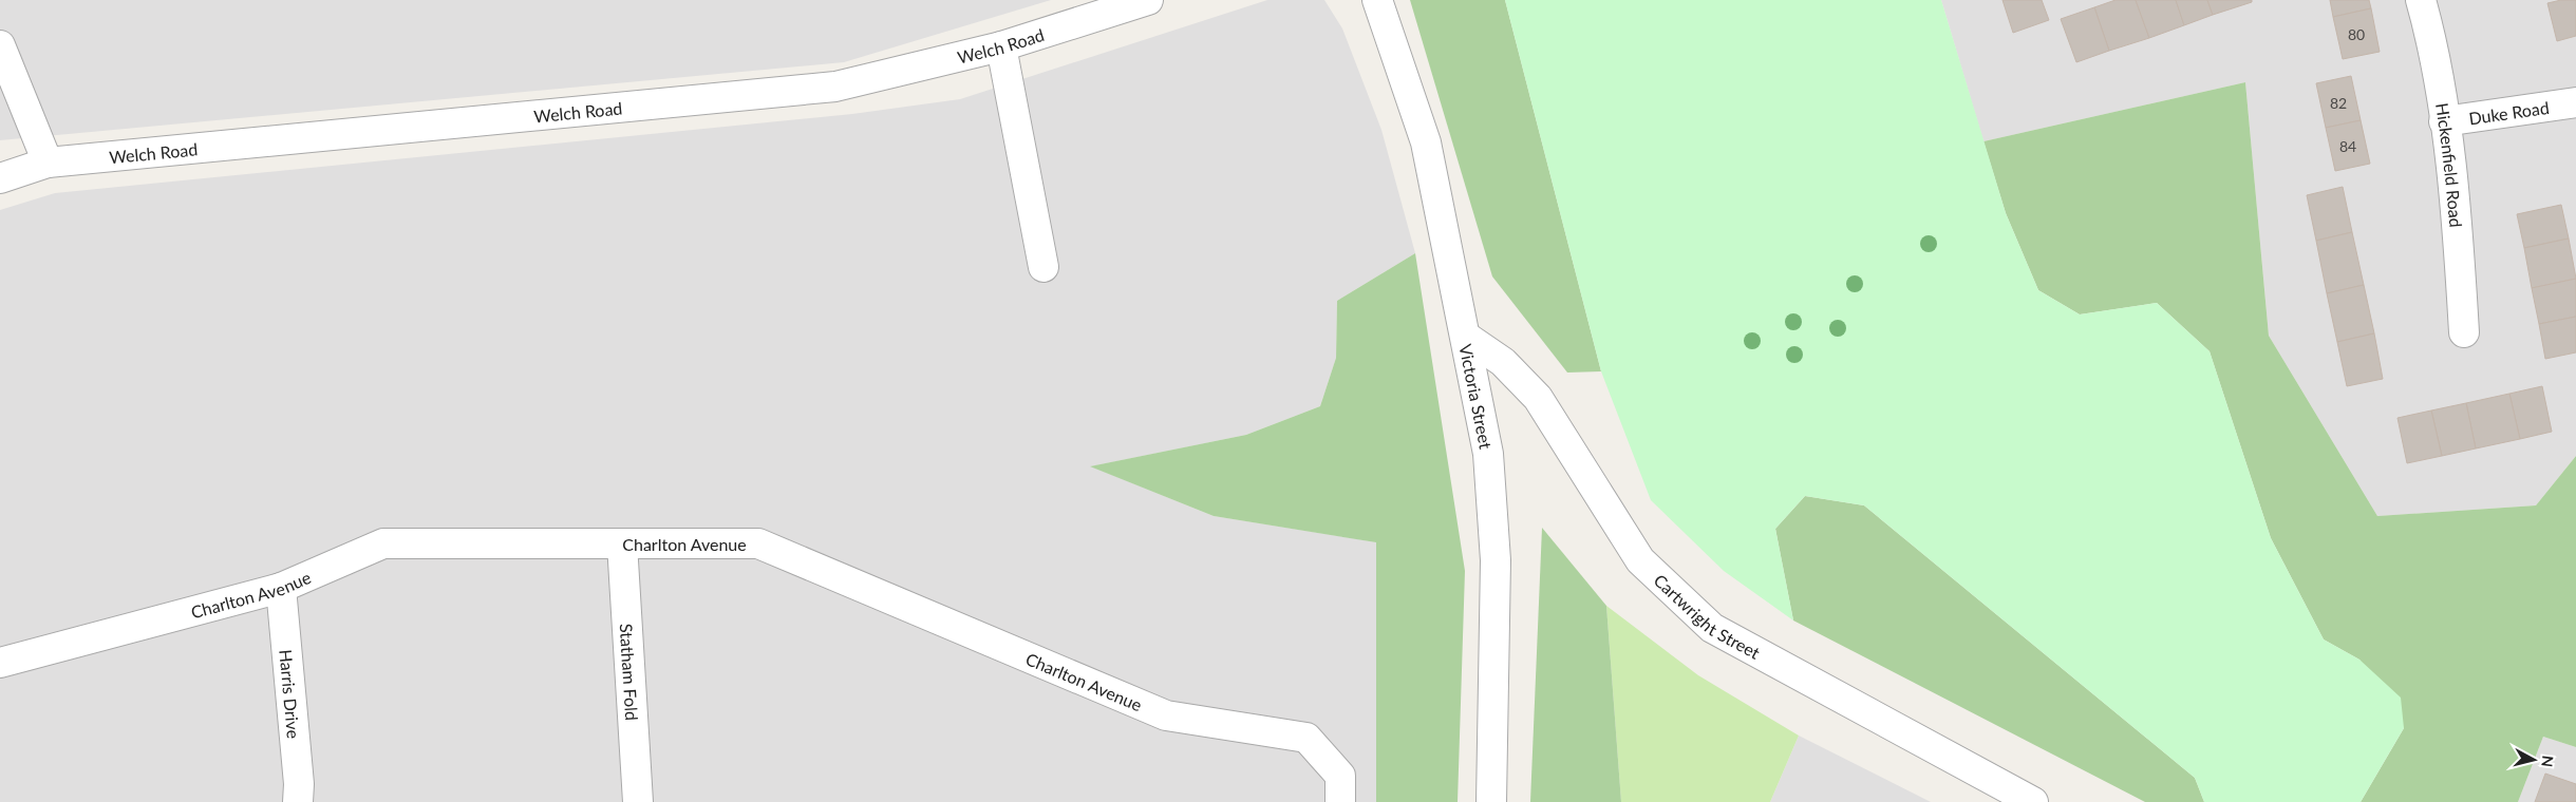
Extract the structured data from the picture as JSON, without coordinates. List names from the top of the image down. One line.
{"streets":{"street":["Welch Road","Duke Road","Hickenfield Road","Victoria Street","Charlton Avenue","Cartwright Street","Statham Fold","Harris Drive"]},"crossings":[["Duke Road","Hickenfield Road"],["Victoria Street","Cartwright Street"],["Charlton Avenue","Statham Fold"],["Charlton Avenue","Harris Drive"]],"house_numbers":["80","82","84"],"north":"right"}
